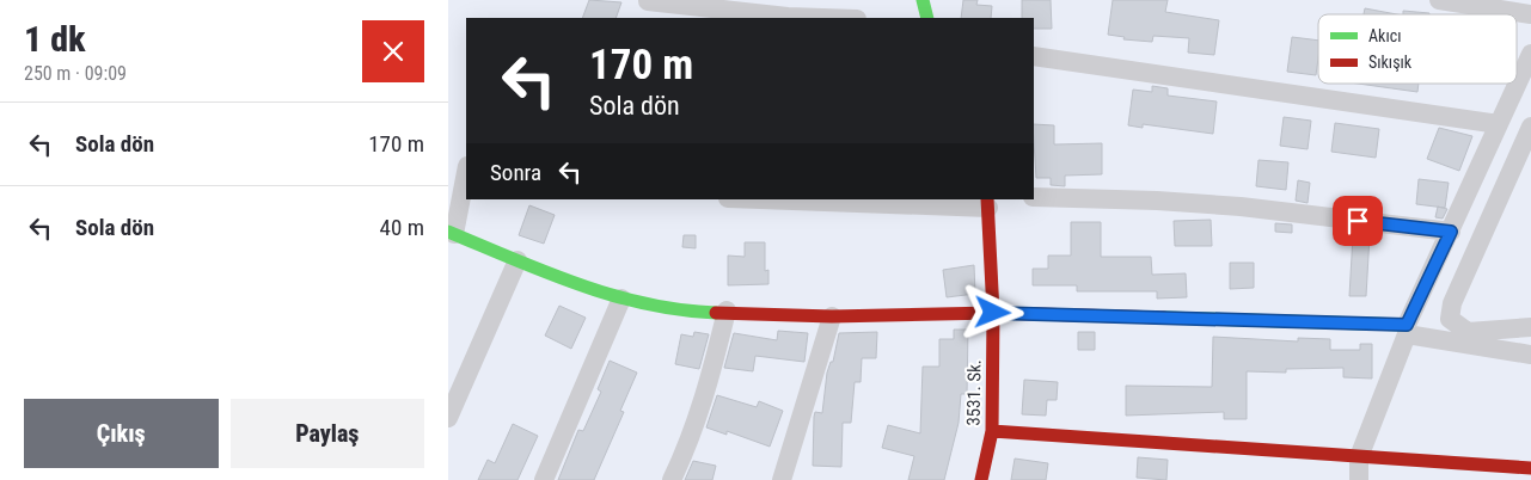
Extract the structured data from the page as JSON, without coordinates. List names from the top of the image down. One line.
{"streets":{"street":["3531. Sk."]},"legend":["Akıcı","Sıkışık"],"page":{"heading":["1 dk","250 m · 09:09"],"turn":["170 m","Sola dön"],"list":[{"name":"Sola dön","value":"170 m"},{"name":"Sola dön","value":"40 m"}],"then":"Sonra","buttons":["Çıkış","Paylaş"]}}
